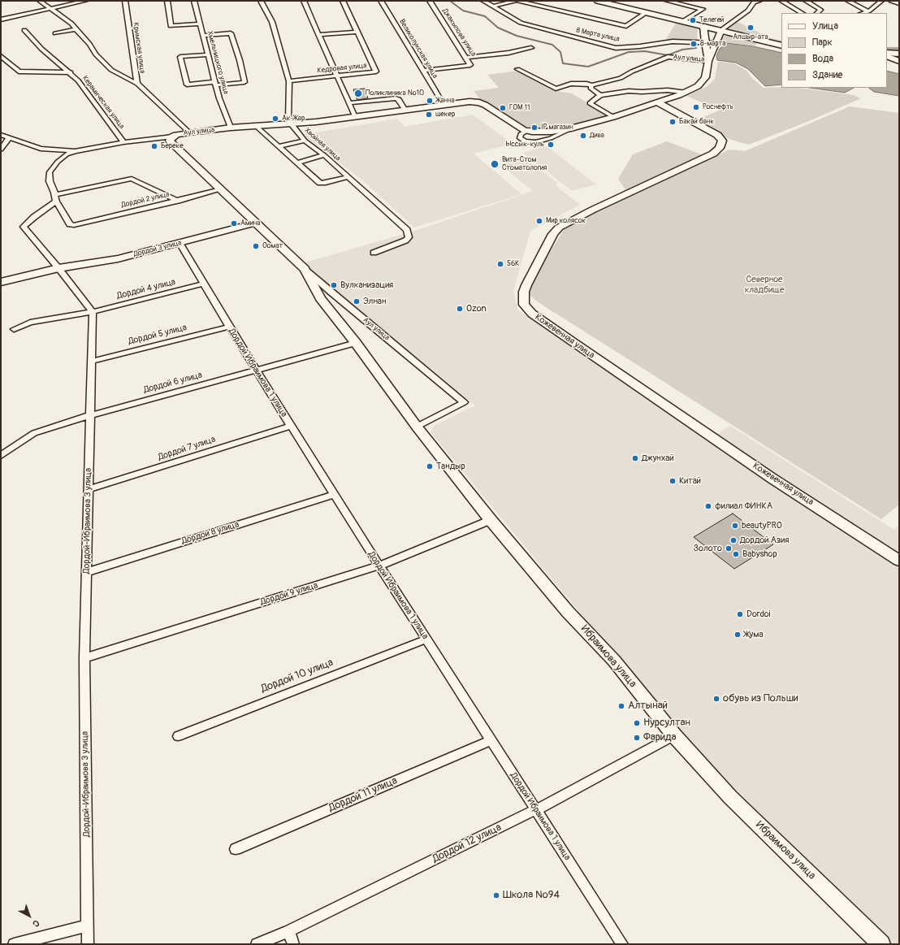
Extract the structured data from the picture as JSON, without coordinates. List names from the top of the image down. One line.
{"streets":{"main road":["Аул улица","Дордой 3 улица","Кожевенная улица","Ибраимова улица"],"street":["Джакыпова улица","8 Марта улица","Крымская улица","Великолукская улица","Хмельницкого улица","Кедровая улица","Керамическая улица","Хвойная улица","Дордой 2 улица","Дордой 4 улица","Дордой 5 улица","Дордой Ибраимова 1 улица","Дордой 6 улица","Дордой 7 улица","Дордой-Ибраимова 3 улица","Дордой 8 улица","Дордой 9 улица","Дордой 10 улица","Дордой 11 улица","Дордой 12 улица"]},"crossings":[["Джакыпова улица","Великолукская улица"],["Крымская улица","Аул улица"],["Великолукская улица","Аул улица"],["Аул улица","Хмельницкого улица"],["Аул улица","Хвойная улица"],["Аул улица","Дордой 2 улица"],["Аул улица","Дордой 3 улица"],["Аул улица","Кожевенная улица"],["Аул улица","Ибраимова улица"],["Дордой 3 улица","Дордой Ибраимова 1 улица"],["Дордой 4 улица","Дордой Ибраимова 1 улица"],["Дордой 4 улица","Дордой-Ибраимова 3 улица"],["Дордой 5 улица","Дордой Ибраимова 1 улица"],["Дордой 5 улица","Дордой-Ибраимова 3 улица"],["Дордой Ибраимова 1 улица","Дордой 6 улица"],["Дордой Ибраимова 1 улица","Дордой 7 улица"],["Дордой Ибраимова 1 улица","Дордой 8 улица"],["Дордой Ибраимова 1 улица","Дордой 9 улица"],["Дордой Ибраимова 1 улица","Дордой 10 улица"],["Дордой Ибраимова 1 улица","Дордой 11 улица"],["Дордой Ибраимова 1 улица","Дордой 12 улица"],["Дордой 6 улица","Дордой-Ибраимова 3 улица"],["Дордой 6 улица","Ибраимова улица"],["Дордой 7 улица","Дордой-Ибраимова 3 улица"],["Дордой-Ибраимова 3 улица","Дордой 8 улица"],["Дордой-Ибраимова 3 улица","Дордой 9 улица"],["Дордой 9 улица","Ибраимова улица"],["Ибраимова улица","Дордой 12 улица"]],"parks":["Северное кладбище"],"places":["Телегей","Апшыр-ата","8-марта","Поликлиника №10","Жанна","Роснефть","ГОМ 11","шекер","Ак-Жар","Бакай банк","IP магазин","Дива","Ыссык-куль","Береке","Вита-Стом Стоматология","Мир колясок","Амина","Оомат","56К","Вулканизация","Элнан","Ozon","Джунхай","Тандыр","Китай","филиал ФИНКА","beautyPRO","Дордой Азия","Золото","Babyshop","Dordoi","Жума","обувь из Польши","Алтынай","Нурсултан","Фарида","Школа №94"],"legend":["Улица","Парк","Вода","Здание"],"north":"bottom right"}
